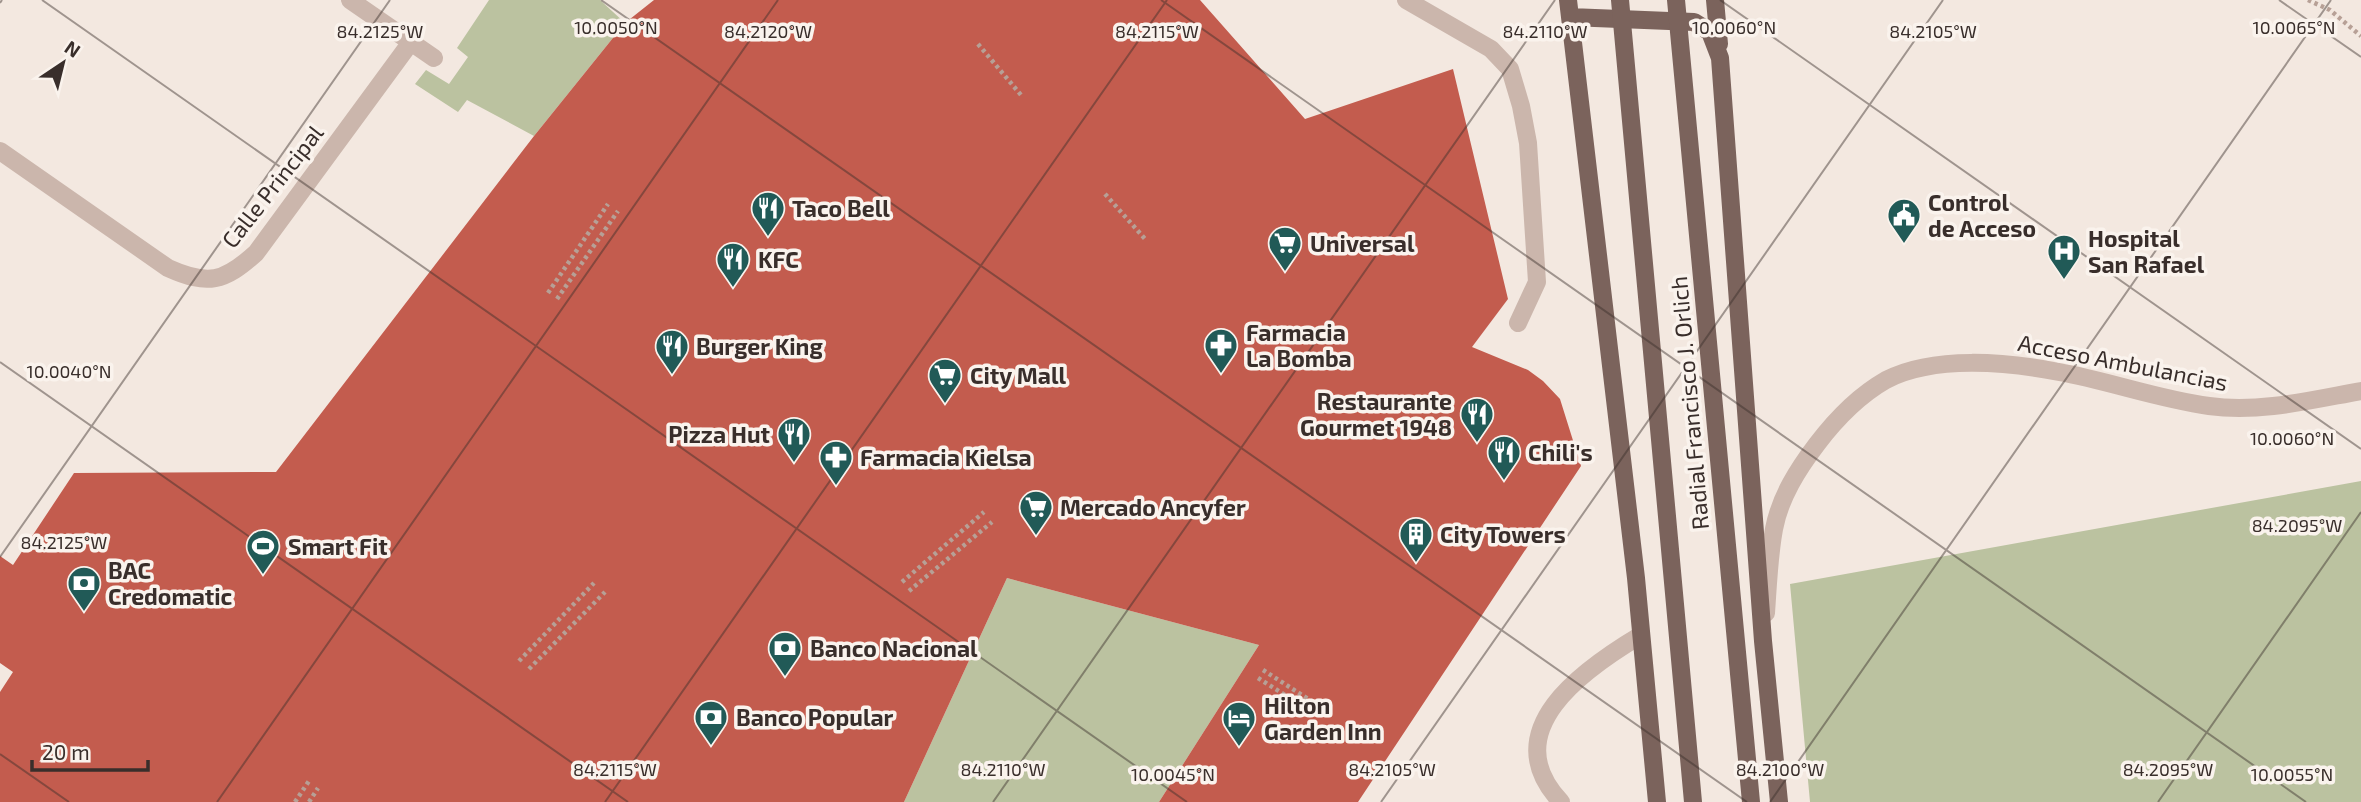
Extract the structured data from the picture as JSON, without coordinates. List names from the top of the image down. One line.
{"streets":{"main road":["Radial Francisco J. Orlich"],"street":["Calle Principal","Acceso Ambulancias"]},"places":{"restaurant":["Taco Bell","KFC","Burger King","Restaurante Gourmet 1948","Pizza Hut","Chili's"],"public building":["Control de Acceso"],"supermarket":["Universal","City Mall","Mercado Ancyfer"],"hospital":["Hospital San Rafael"],"pharmacy":["Farmacia La Bomba","Farmacia Kielsa"],"building":["City Towers"],"sports":["Smart Fit"],"bank":["BAC Credomatic","Banco Nacional","Banco Popular"],"hotel":["Hilton Garden Inn"]},"scale_bar":"20 m","north":"top right","coordinates":["10.0065°N","10.0050°N","10.0060°N","84.2125°W","84.2120°W","84.2115°W","84.2110°W","84.2105°W","10.0040°N","84.2095°W","84.2100°W","10.0045°N","10.0055°N"]}
